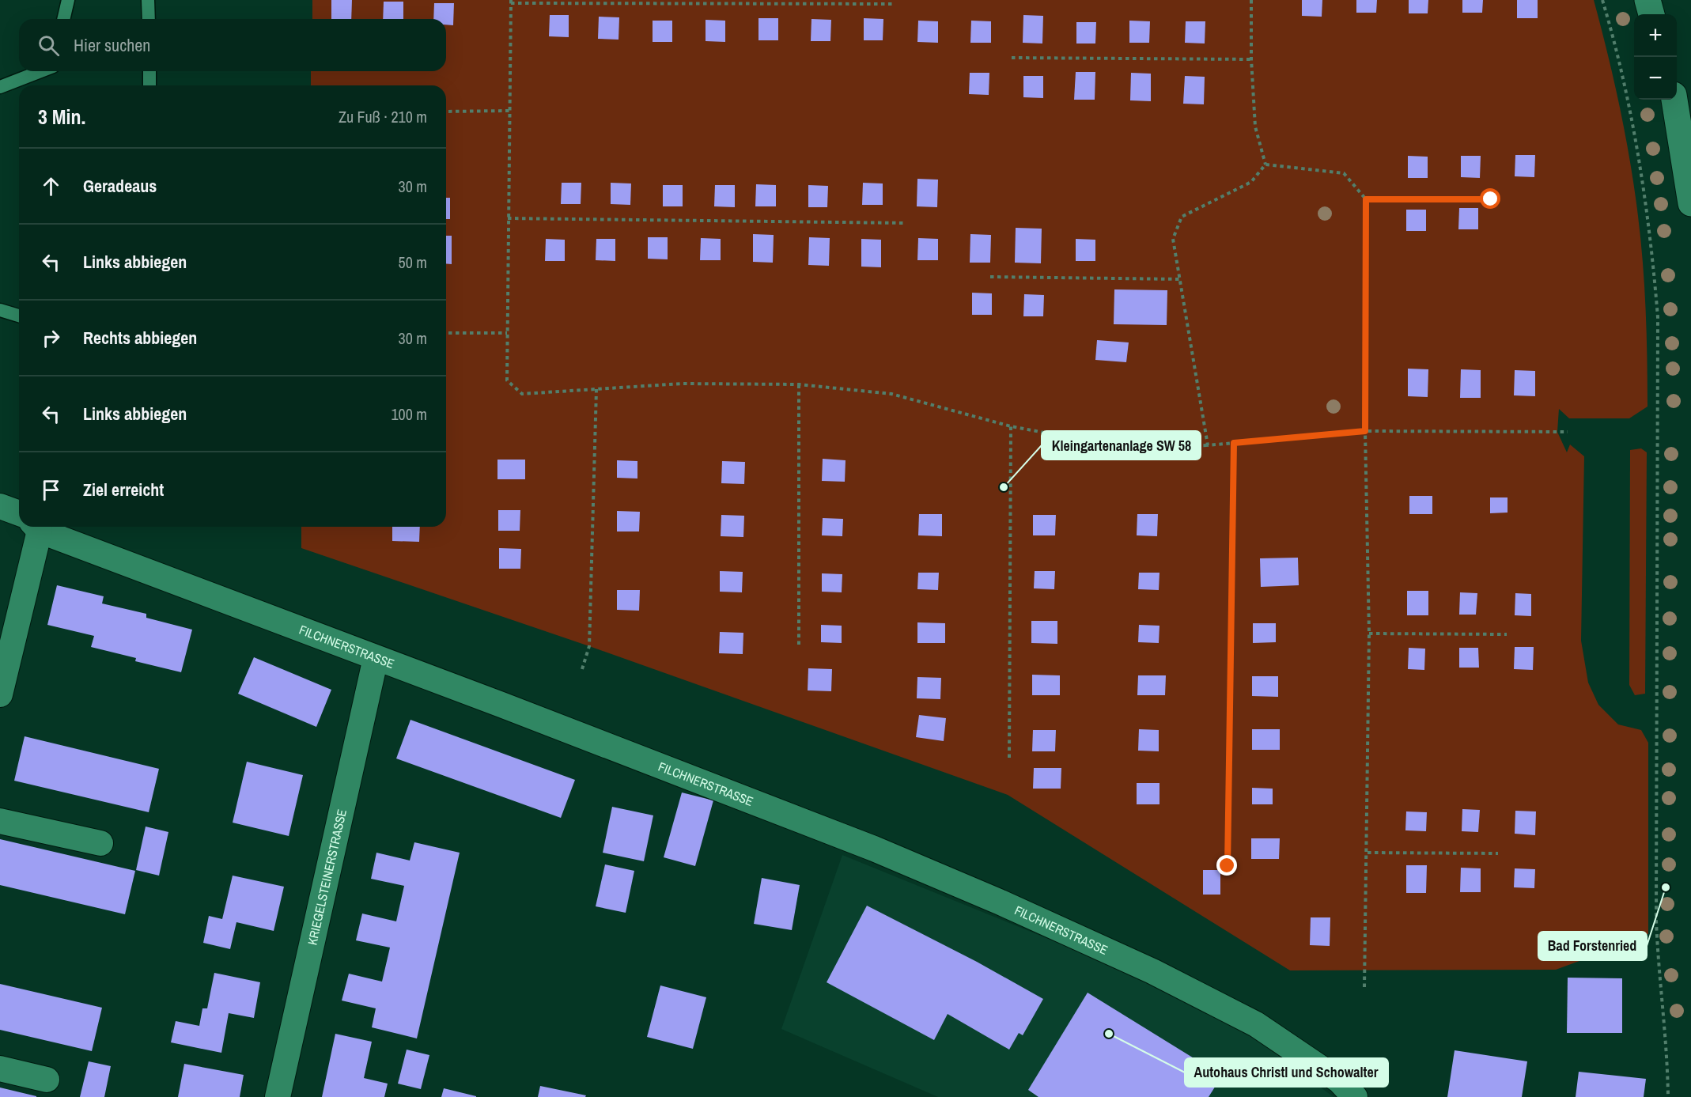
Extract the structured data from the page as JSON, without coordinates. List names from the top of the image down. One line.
{"streets":{"street":["FILCHNERSTRASSE","KRIEGELSTEINERSTRASSE"]},"crossings":[["FILCHNERSTRASSE","KRIEGELSTEINERSTRASSE"]],"places":["Kleingartenanlage SW 58","Bad Forstenried","Autohaus Christl und Schowalter"],"page":{"map_buttons":["+","−"],"search":"Hier suchen","heading":["3 Min.","Zu Fuß · 210 m"],"list":[["Geradeaus","30 m"],["Links abbiegen","50 m"],["Rechts abbiegen","30 m"],["Links abbiegen","100 m"],"Ziel erreicht"]}}
